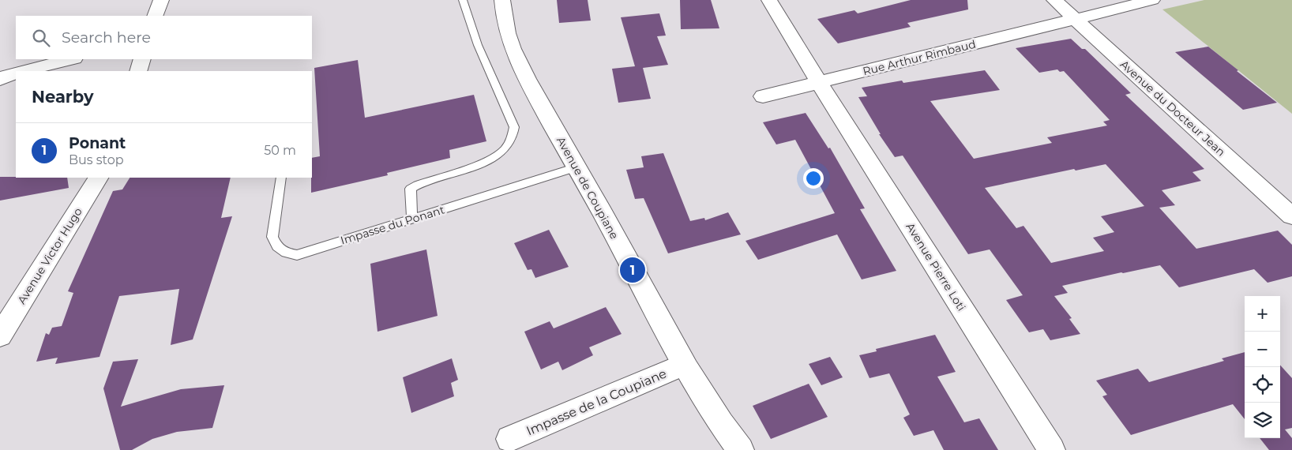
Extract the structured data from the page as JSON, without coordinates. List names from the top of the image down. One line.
{"streets":{"street":["Rue Arthur Rimbaud","Avenue du Docteur Jean","Avenue de Coupiane","Avenue Victor Hugo","Avenue Pierre Loti","Impasse de la Coupiane"],"lane":["Impasse du Ponant"]},"crossings":[["Rue Arthur Rimbaud","Avenue du Docteur Jean"],["Rue Arthur Rimbaud","Avenue Pierre Loti"],["Avenue de Coupiane","Impasse du Ponant"],["Avenue de Coupiane","Impasse de la Coupiane"]],"page":{"search":"Search here","heading":"Nearby","list":[{"mark":"1","name":"Ponant","note":"Bus stop","value":"50 m"}],"pins":"1","map_buttons":["+","−"]}}
